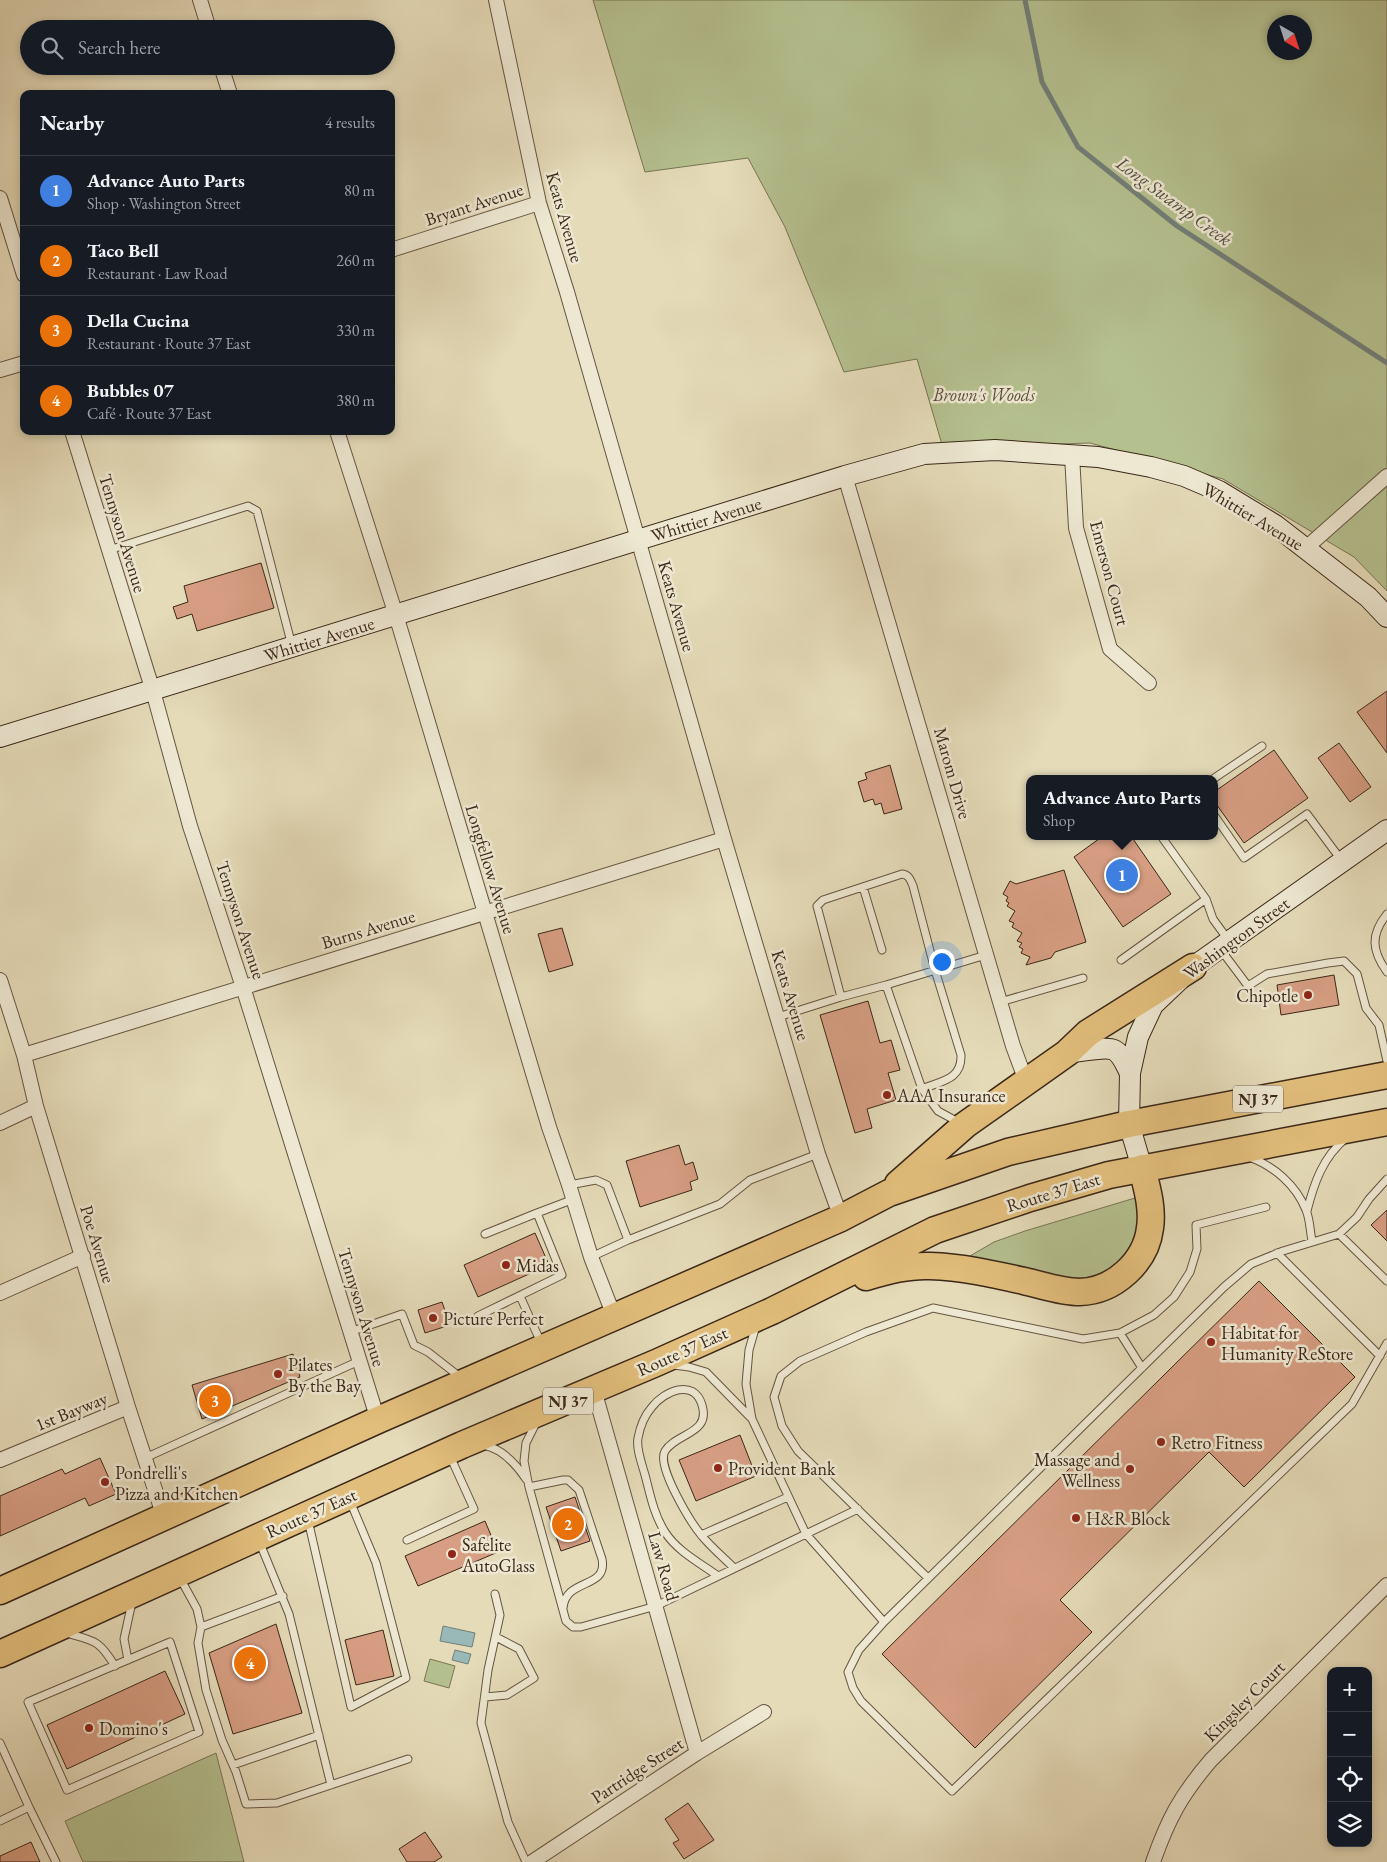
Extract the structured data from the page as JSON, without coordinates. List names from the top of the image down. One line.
{"streets":{"highway":["NJ 37","Route 37 East"],"street":["Bryant Avenue","Keats Avenue","Whittier Avenue","Tennyson Avenue","Emerson Court","Marom Drive","Longfellow Avenue","Burns Avenue","Washington Street","Poe Avenue","1st Bayway","Law Road","Kingsley Court","Partridge Street"]},"crossings":[["Bryant Avenue","Keats Avenue"],["Keats Avenue","Whittier Avenue"],["Keats Avenue","Burns Avenue"],["Keats Avenue","NJ 37"],["Whittier Avenue","Tennyson Avenue"],["Whittier Avenue","Emerson Court"],["Whittier Avenue","Marom Drive"],["Whittier Avenue","Longfellow Avenue"],["Tennyson Avenue","Burns Avenue"],["Tennyson Avenue","NJ 37"],["Longfellow Avenue","Burns Avenue"],["Longfellow Avenue","NJ 37"],["Burns Avenue","Poe Avenue"],["Washington Street","NJ 37"],["Washington Street","Route 37 East"],["NJ 37","Poe Avenue"],["Route 37 East","Law Road"],["Poe Avenue","1st Bayway"],["Law Road","Partridge Street"]],"water":["Long Swamp Creek"],"parks":["Brown's Woods"],"places":["Chipotle","AAA Insurance","Midas","Picture Perfect","Habitat for Humanity ReStore","Pilates By the Bay","Retro Fitness","Provident Bank","Massage and Wellness","Pondrelli's Pizza and Kitchen","H&R Block","Safelite AutoGlass","Domino's"],"north":"bottom right","page":{"search":"Search here","heading":["Nearby","4 results"],"list":[{"mark":"1","name":"Advance Auto Parts","note":"Shop · Washington Street","value":"80 m"},{"mark":"2","name":"Taco Bell","note":"Restaurant · Law Road","value":"260 m"},{"mark":"3","name":"Della Cucina","note":"Restaurant · Route 37 East","value":"330 m"},{"mark":"4","name":"Bubbles 07","note":"Café · Route 37 East","value":"380 m"}],"popup":["Advance Auto Parts","Shop"],"pins":["1","3","2","4"],"map_buttons":["+","−"]}}
